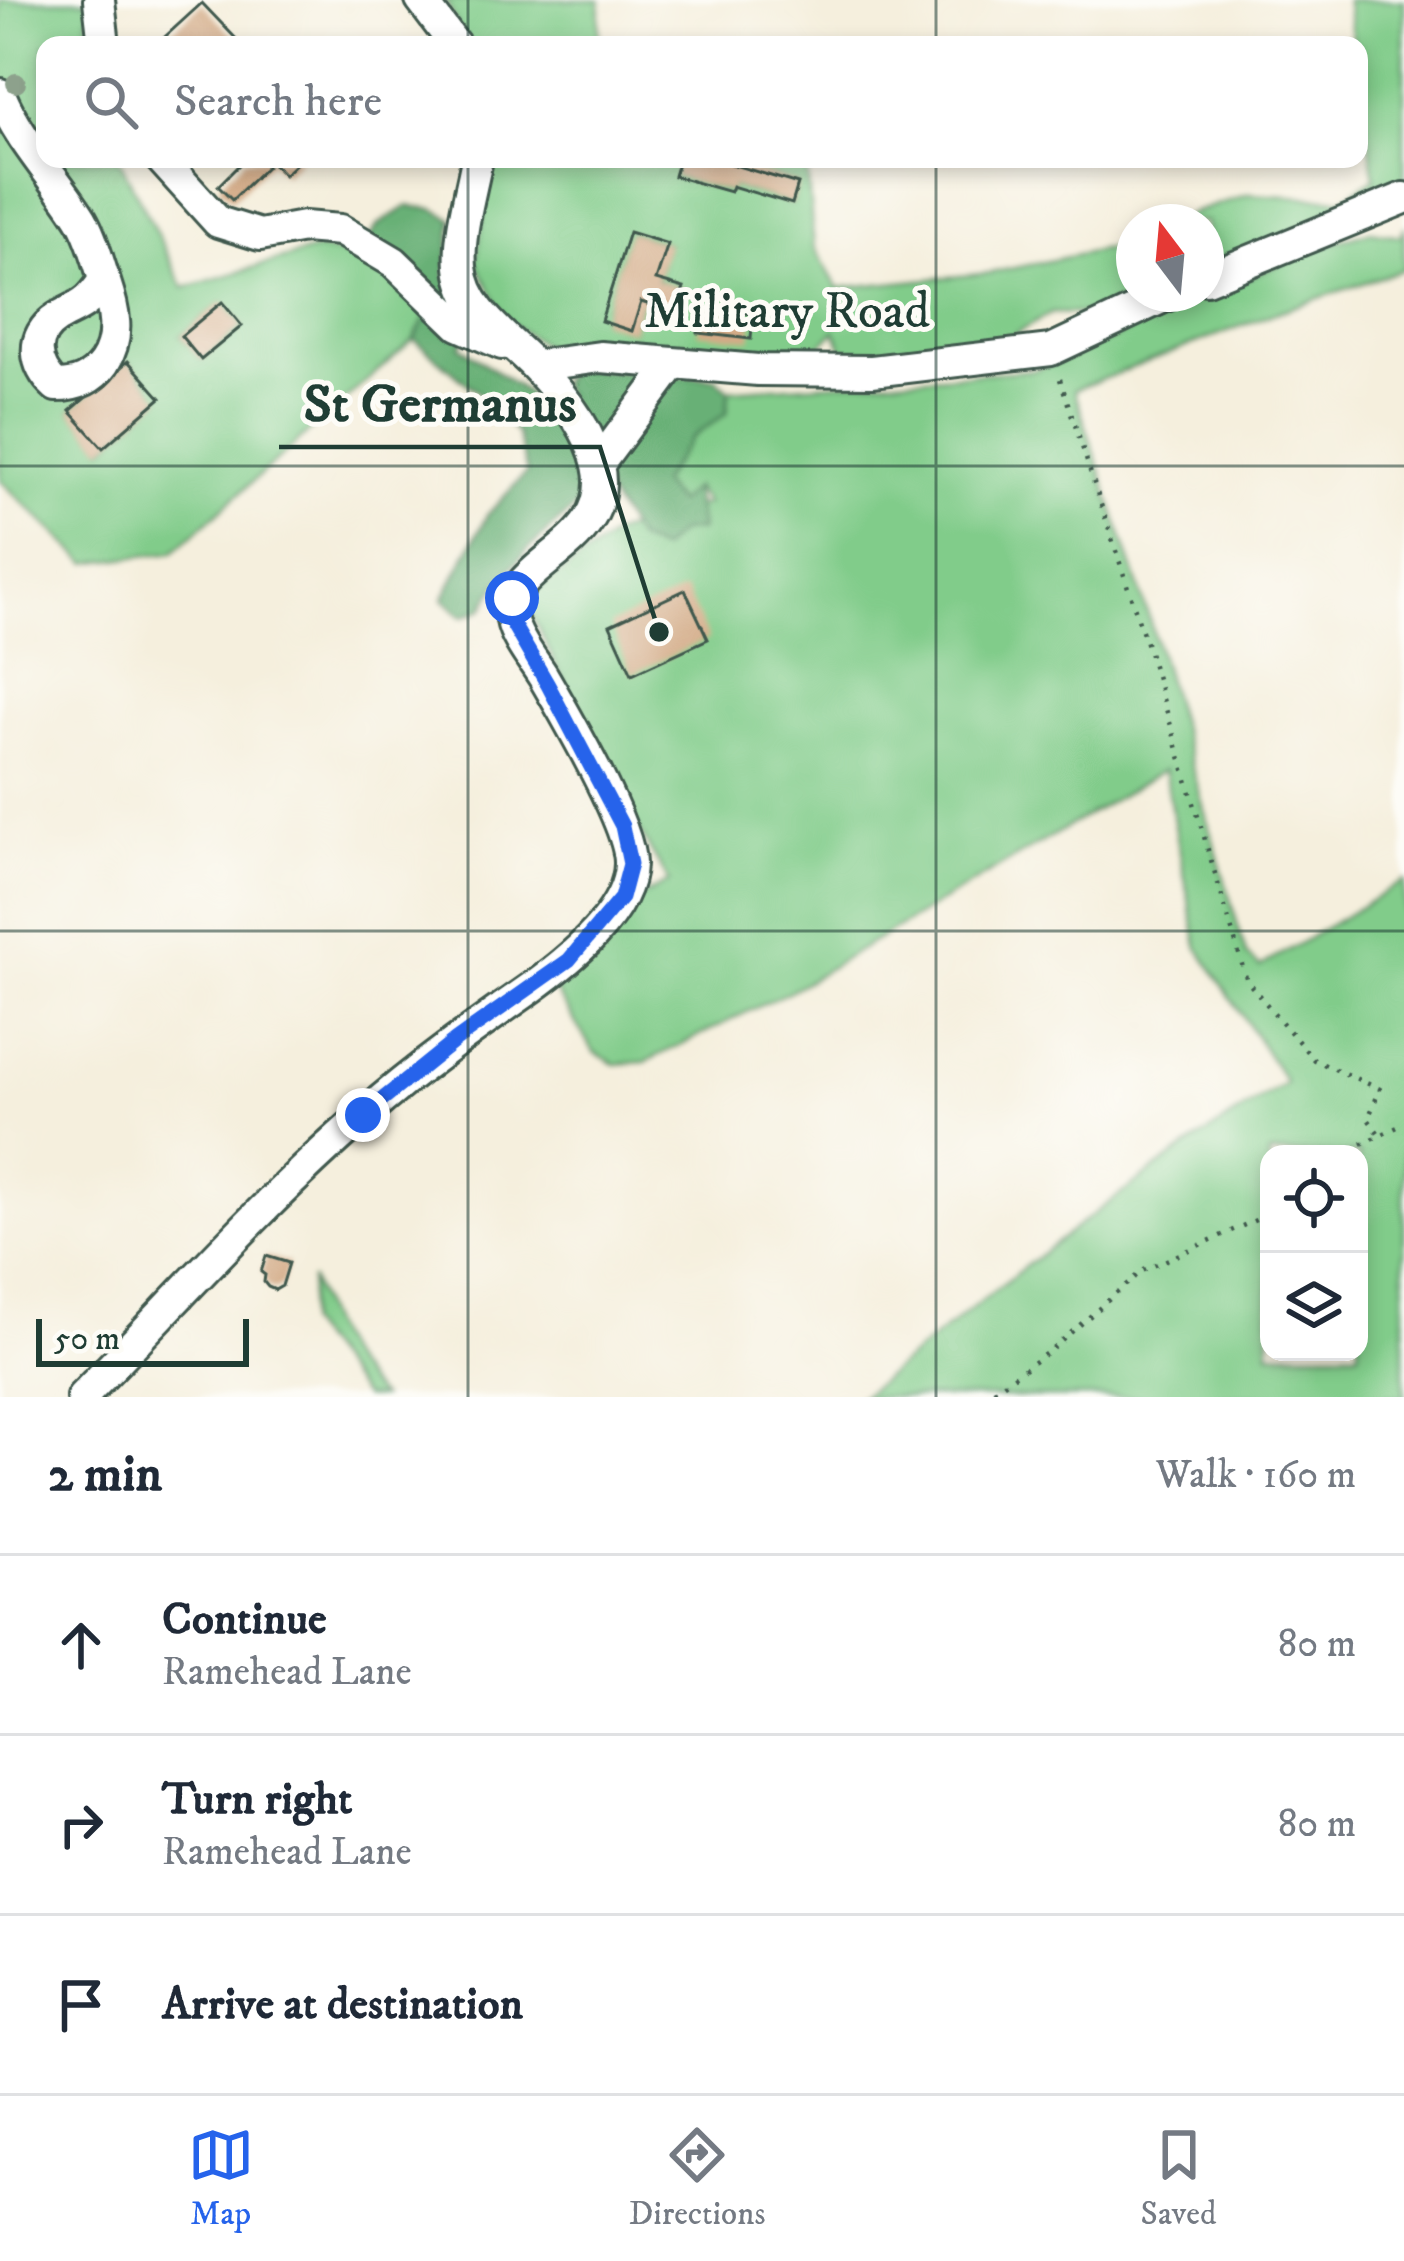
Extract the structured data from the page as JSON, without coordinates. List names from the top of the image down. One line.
{"streets":{"street":["Military Road"]},"places":["St Germanus"],"scale_bar":"50 m","north":"top","page":{"search":"Search here","scale":"50 m","heading":["2 min","Walk · 160 m"],"list":[["Continue","Ramehead Lane","80 m"],["Turn right","Ramehead Lane","80 m"],"Arrive at destination"],"nav":["Map","Directions","Saved"]}}
